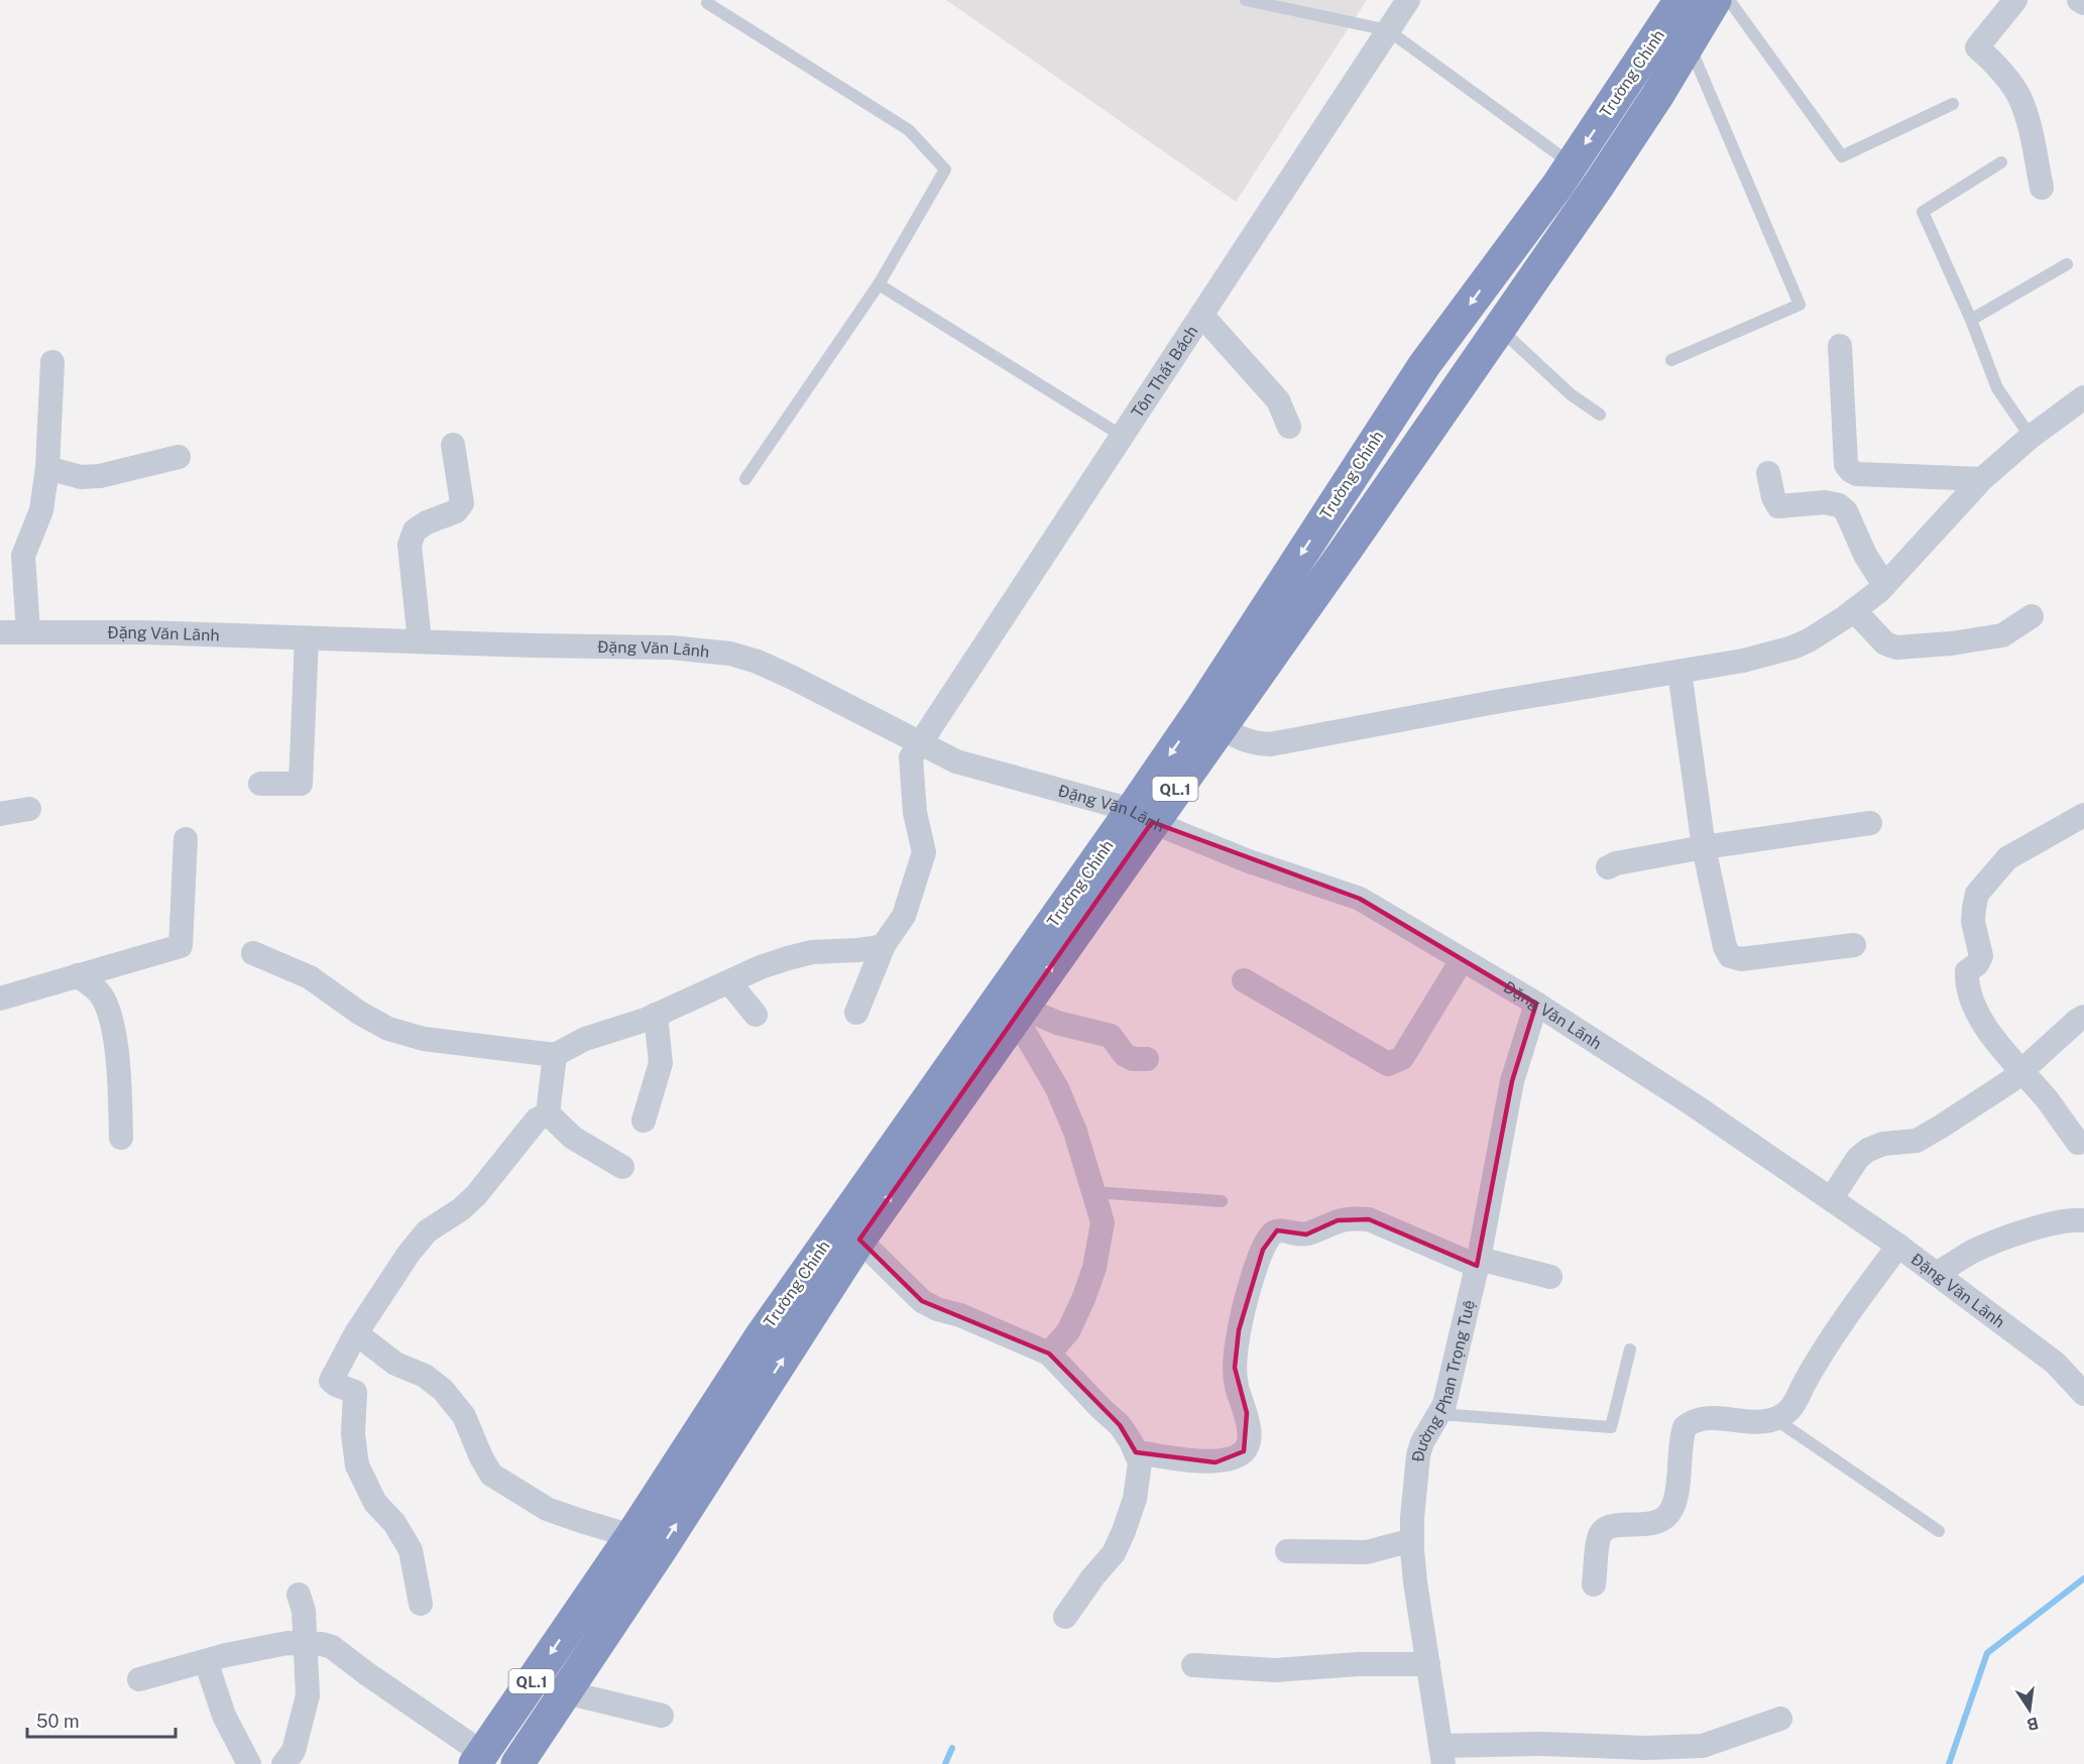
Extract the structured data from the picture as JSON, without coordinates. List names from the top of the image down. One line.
{"streets":{"highway":["Trường Chinh","QL.1"],"street":["Tôn Thất Bách","Đặng Văn Lãnh","Đường Phan Trọng Tuệ"]},"crossings":[["Trường Chinh","Đặng Văn Lãnh"],["Tôn Thất Bách","Đặng Văn Lãnh"],["Đặng Văn Lãnh","Đường Phan Trọng Tuệ"]],"scale_bar":"50 m","north":"bottom"}
